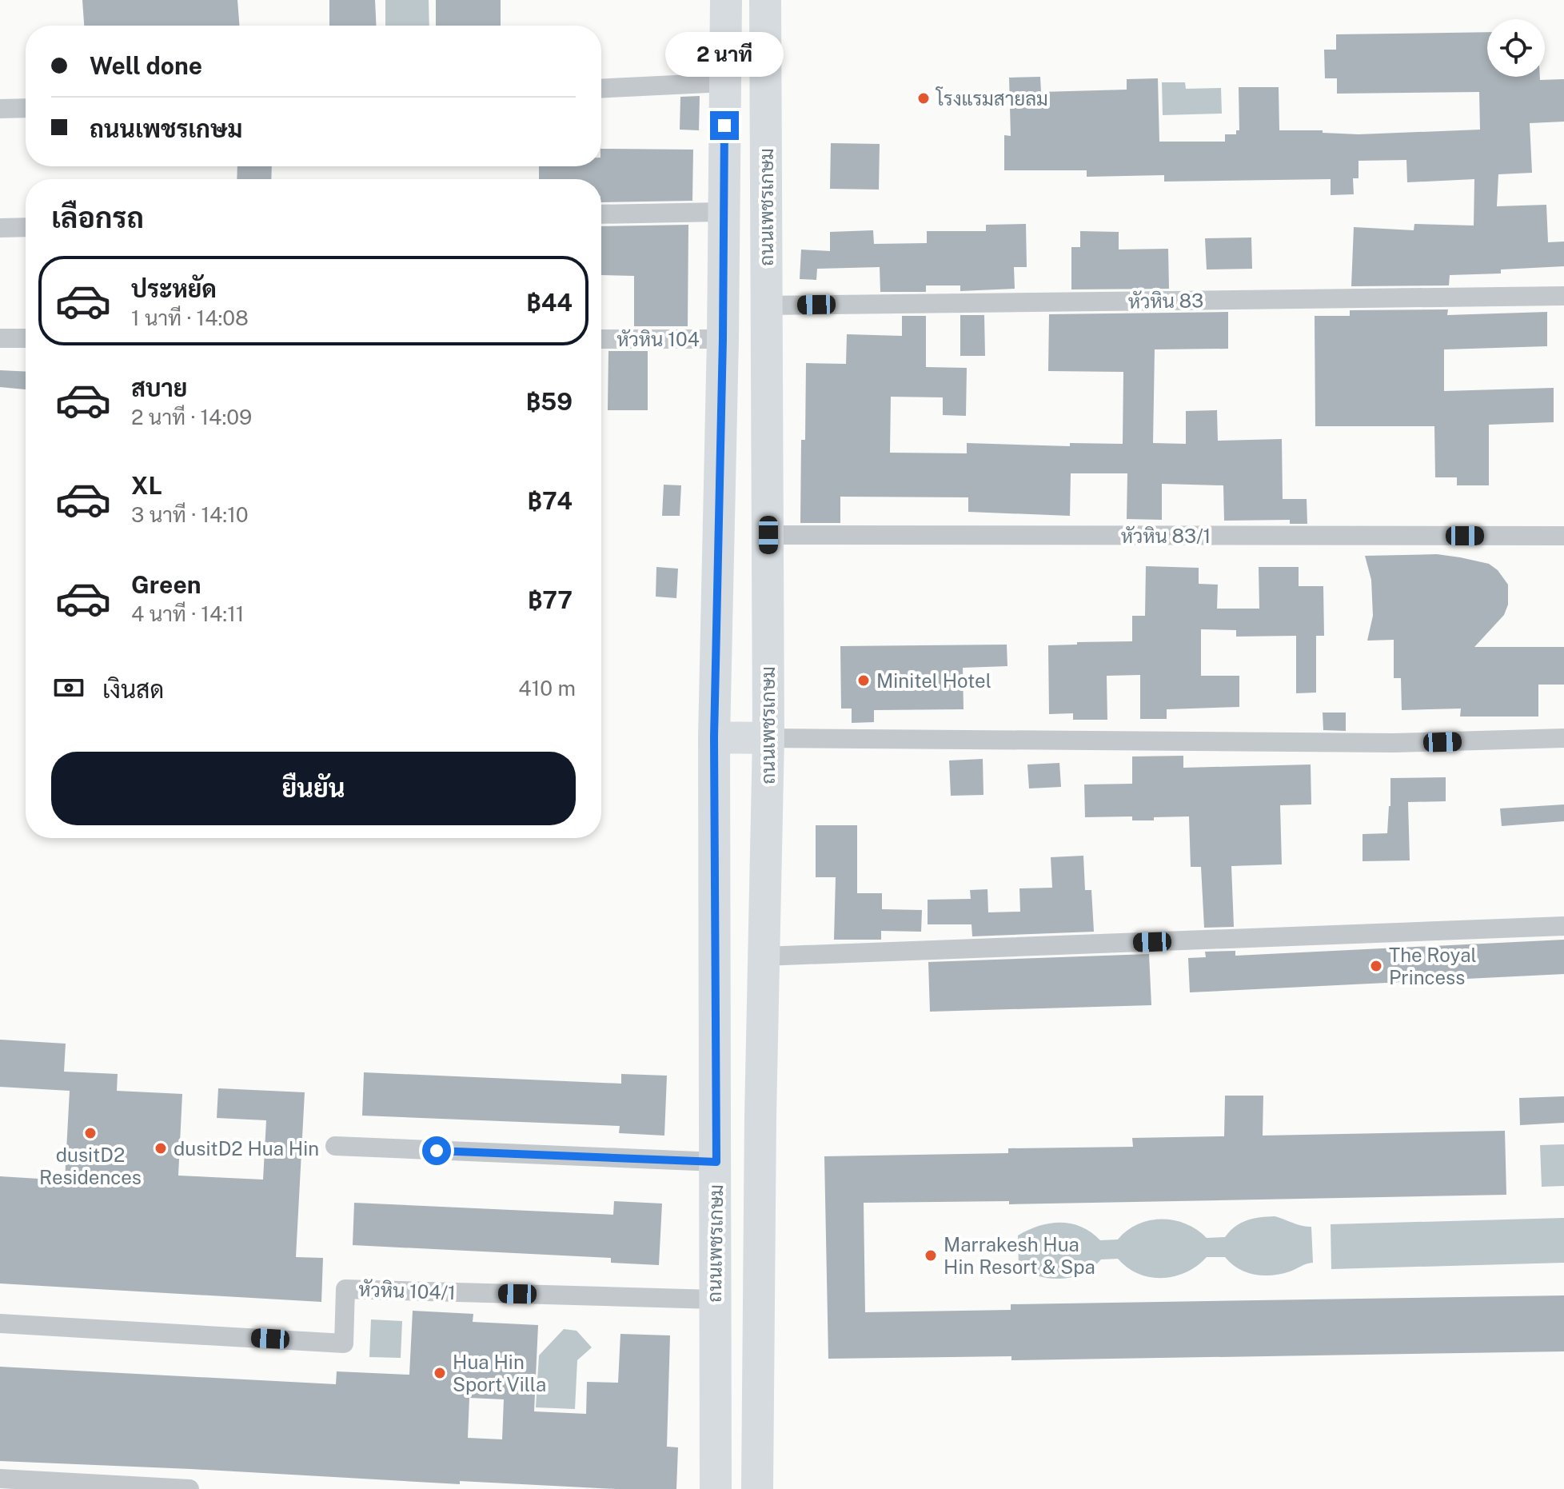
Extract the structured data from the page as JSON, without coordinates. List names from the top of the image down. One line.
{"streets":{"main road":["ถนนเพชรเกษม"],"street":["หัวหิน 83","หัวหิน 104","หัวหิน 83/1","หัวหิน 104/1"]},"crossings":[["ถนนเพชรเกษม","หัวหิน 83"],["ถนนเพชรเกษม","หัวหิน 104"],["ถนนเพชรเกษม","หัวหิน 83/1"],["ถนนเพชรเกษม","หัวหิน 104/1"]],"places":["โรงแรมสายลม","Minitel Hotel","The Royal Princess","dusitD2 Residences","dusitD2 Hua Hin","Marrakesh Hua Hin Resort & Spa","Hua Hin Sport Villa"],"page":{"banner":["Well done","ถนนเพชรเกษม"],"bubble":"2 นาที","heading":"เลือกรถ","list":[{"name":"ประหยัด","note":"1 นาที · 14:08","value":"฿44"},{"name":"สบาย","note":"2 นาที · 14:09","value":"฿59"},{"name":"XL","note":"3 นาที · 14:10","value":"฿74"},{"name":"Green","note":"4 นาที · 14:11","value":"฿77"}],"pay":["เงินสด","410 m"],"buttons":"ยืนยัน"}}
